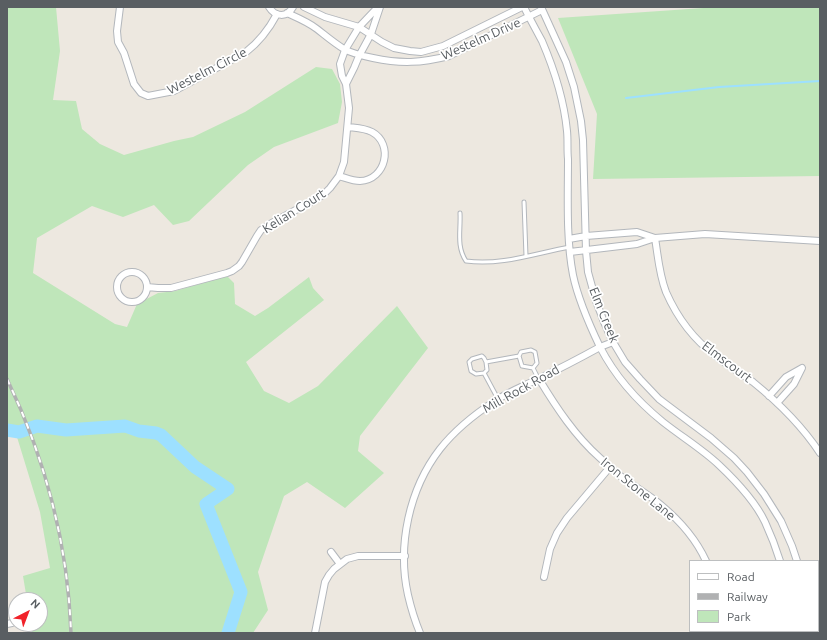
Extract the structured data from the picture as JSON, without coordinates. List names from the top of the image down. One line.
{"streets":{"street":["Westelm Drive","Westelm Circle","Kelian Court","Elm Creek","Elmscourt","Mill Rock Road","Iron Stone Lane"]},"crossings":[["Westelm Drive","Kelian Court"],["Westelm Drive","Elm Creek"],["Elm Creek","Mill Rock Road"],["Mill Rock Road","Iron Stone Lane"]],"legend":["Road","Railway","Park"],"north":"top right"}
